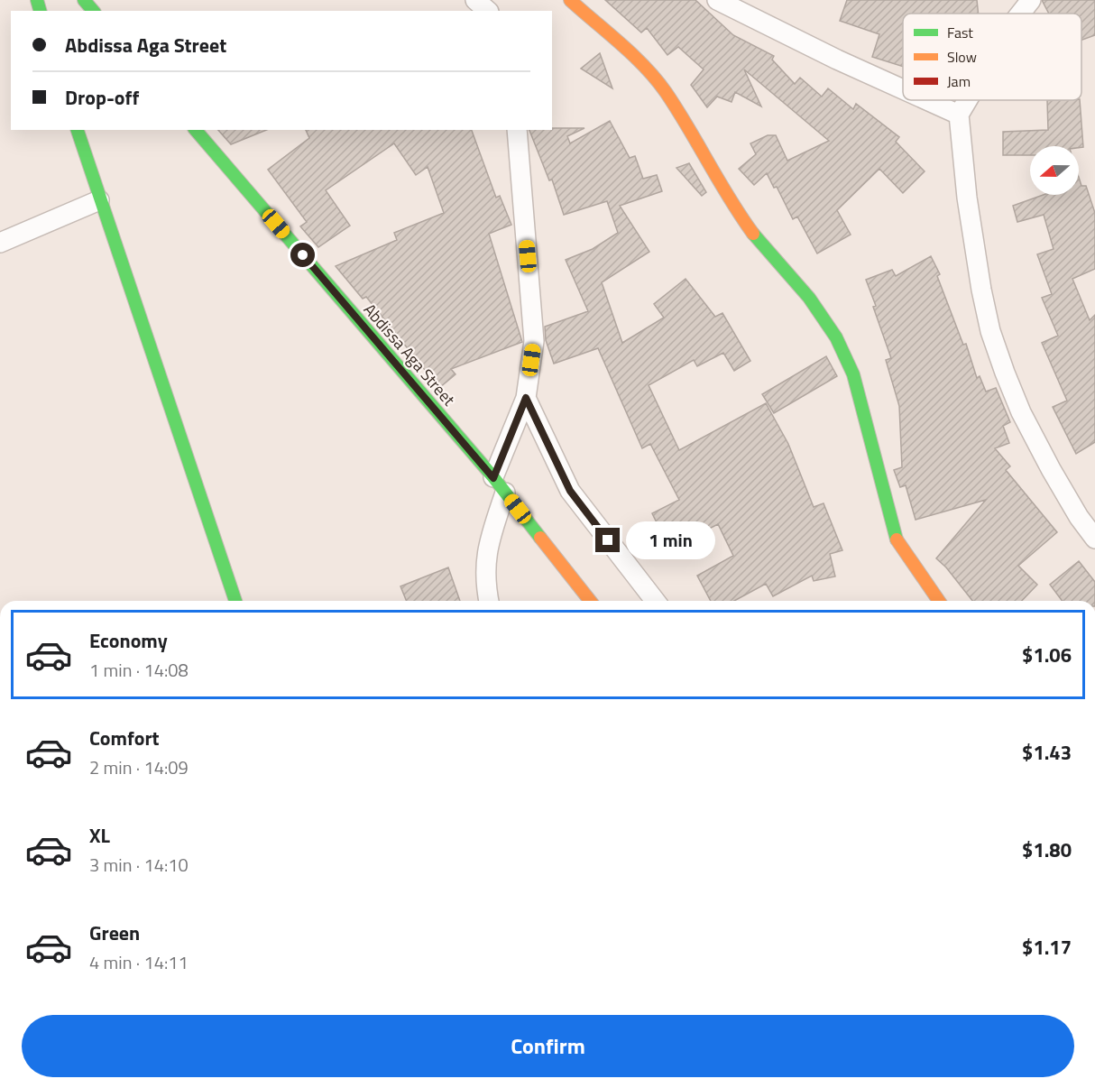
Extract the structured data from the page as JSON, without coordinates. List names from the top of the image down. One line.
{"streets":{"main road":["Abdissa Aga Street"]},"legend":["Fast","Slow","Jam"],"north":"left","page":{"banner":["Abdissa Aga Street","Drop-off"],"bubble":"1 min","list":[{"name":"Economy","note":"1 min · 14:08","value":"$1.06"},{"name":"Comfort","note":"2 min · 14:09","value":"$1.43"},{"name":"XL","note":"3 min · 14:10","value":"$1.80"},{"name":"Green","note":"4 min · 14:11","value":"$1.17"}],"buttons":"Confirm"}}
